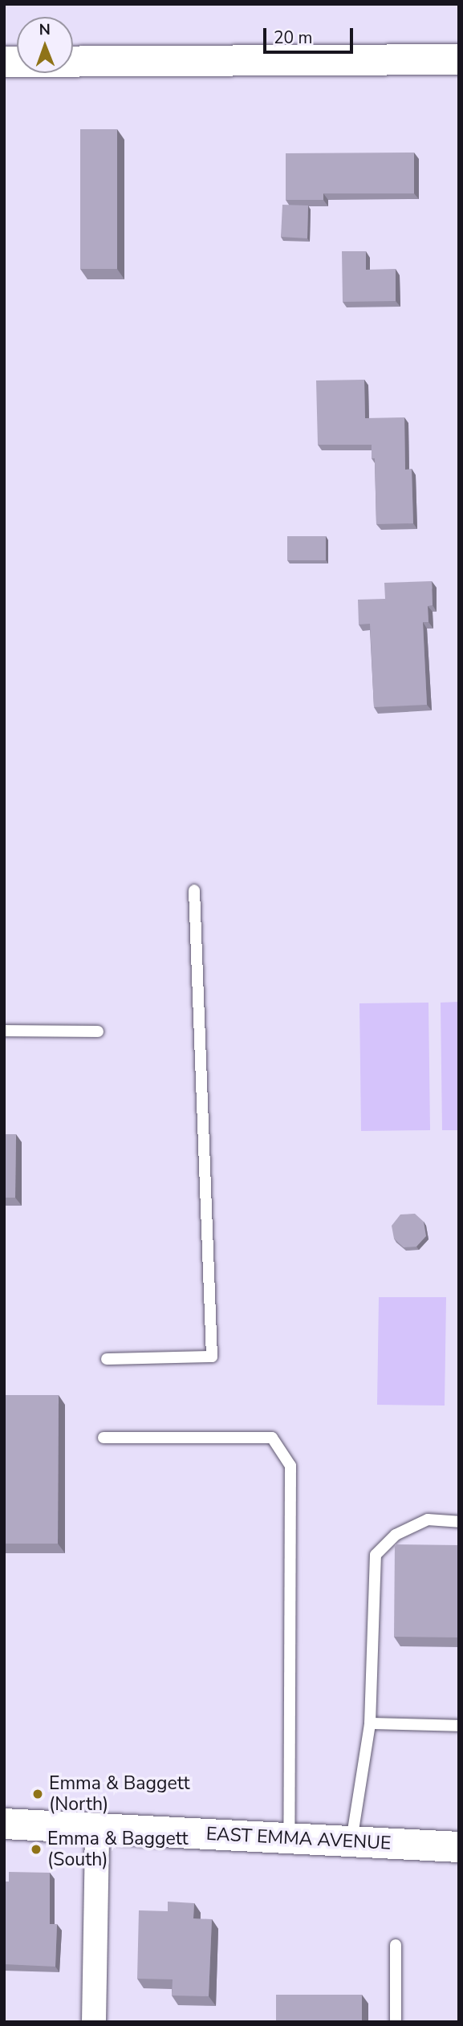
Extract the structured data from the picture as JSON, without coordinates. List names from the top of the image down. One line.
{"streets":{"street":["EAST EMMA AVENUE"]},"places":["Emma & Baggett (North)","Emma & Baggett (South)"],"scale_bar":"20 m","north":"top"}
